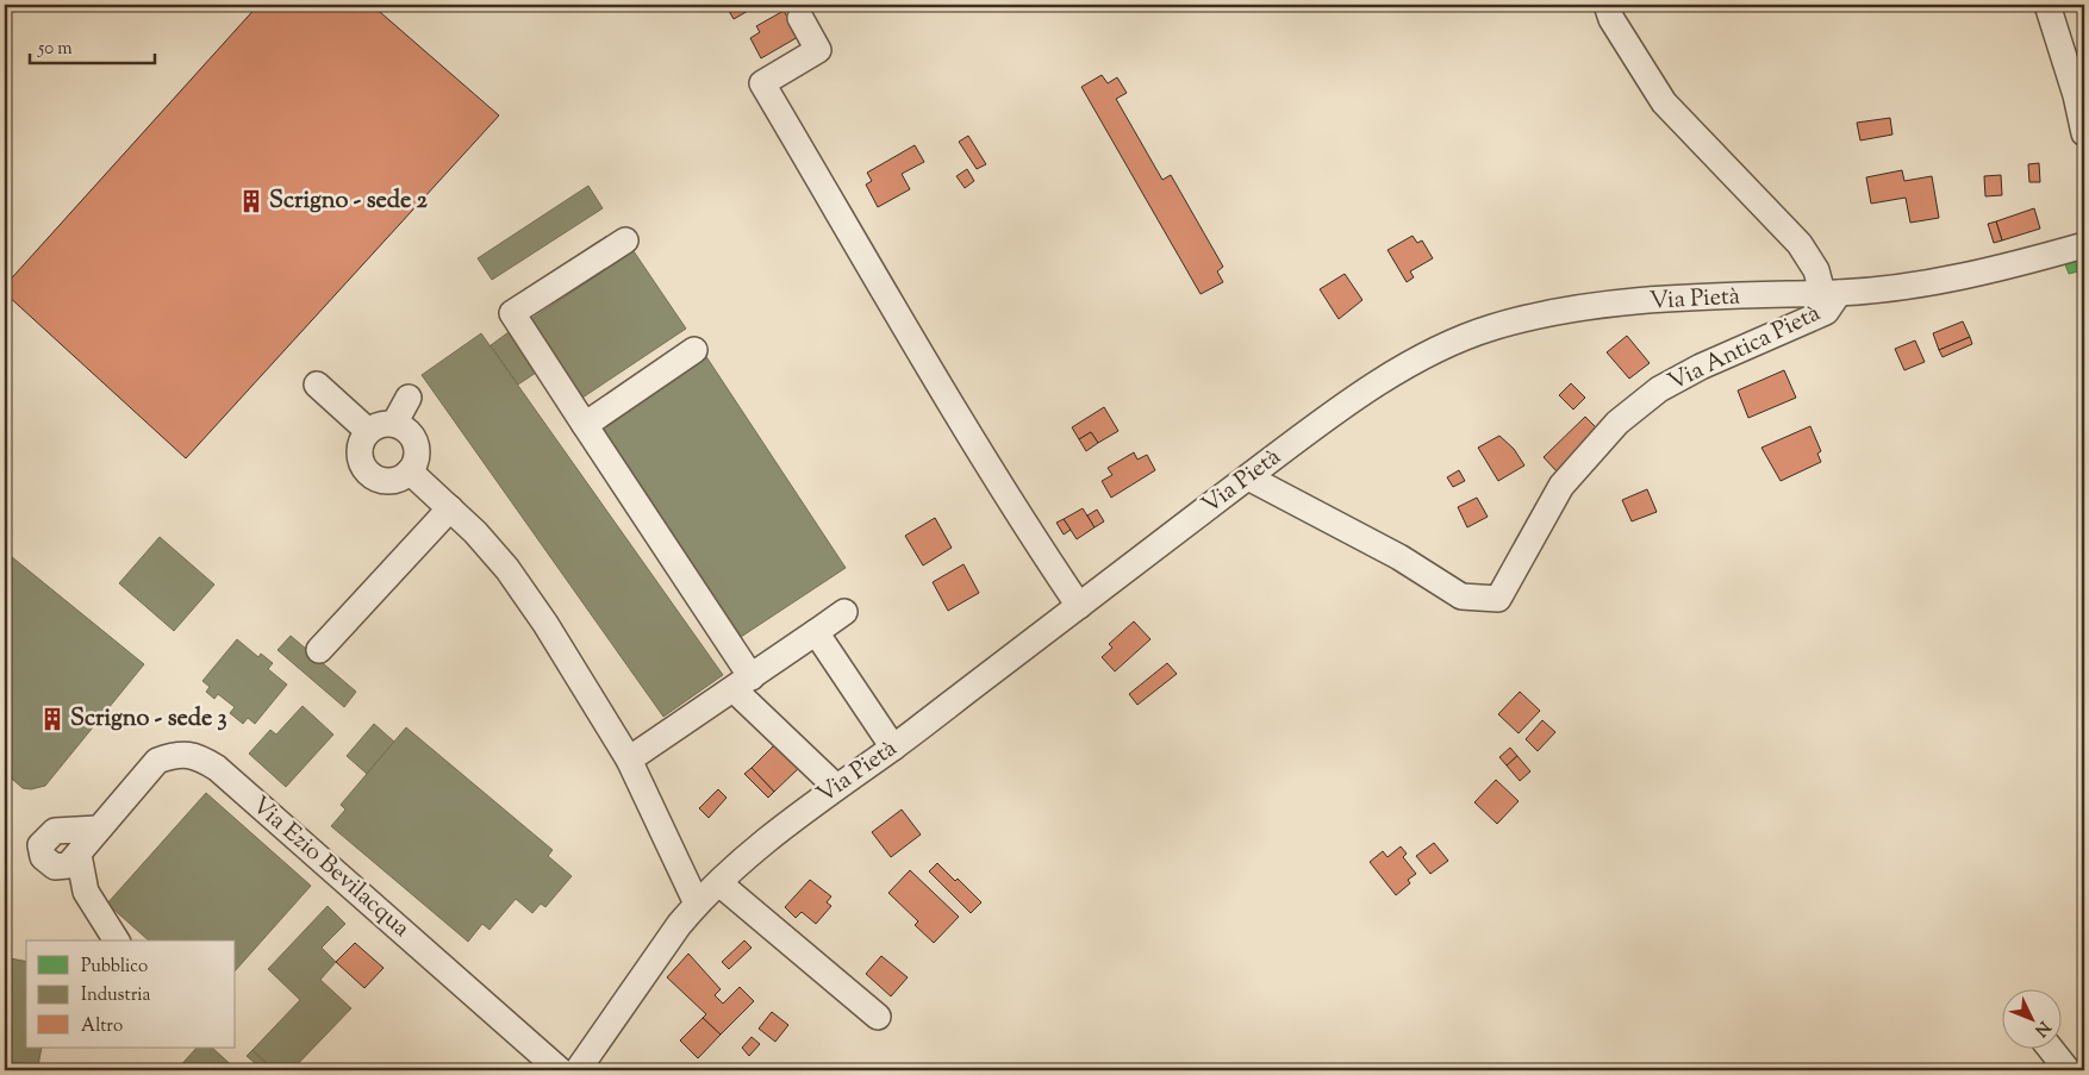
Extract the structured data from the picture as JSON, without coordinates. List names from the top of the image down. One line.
{"streets":{"street":["Via Pietà","Via Antica Pietà","Via Ezio Bevilacqua"]},"crossings":[["Via Pietà","Via Antica Pietà"]],"places":{"building":["Scrigno - sede 2","Scrigno - sede 3"]},"legend":["Pubblico","Industria","Altro"],"scale_bar":"50 m","north":"bottom right"}
